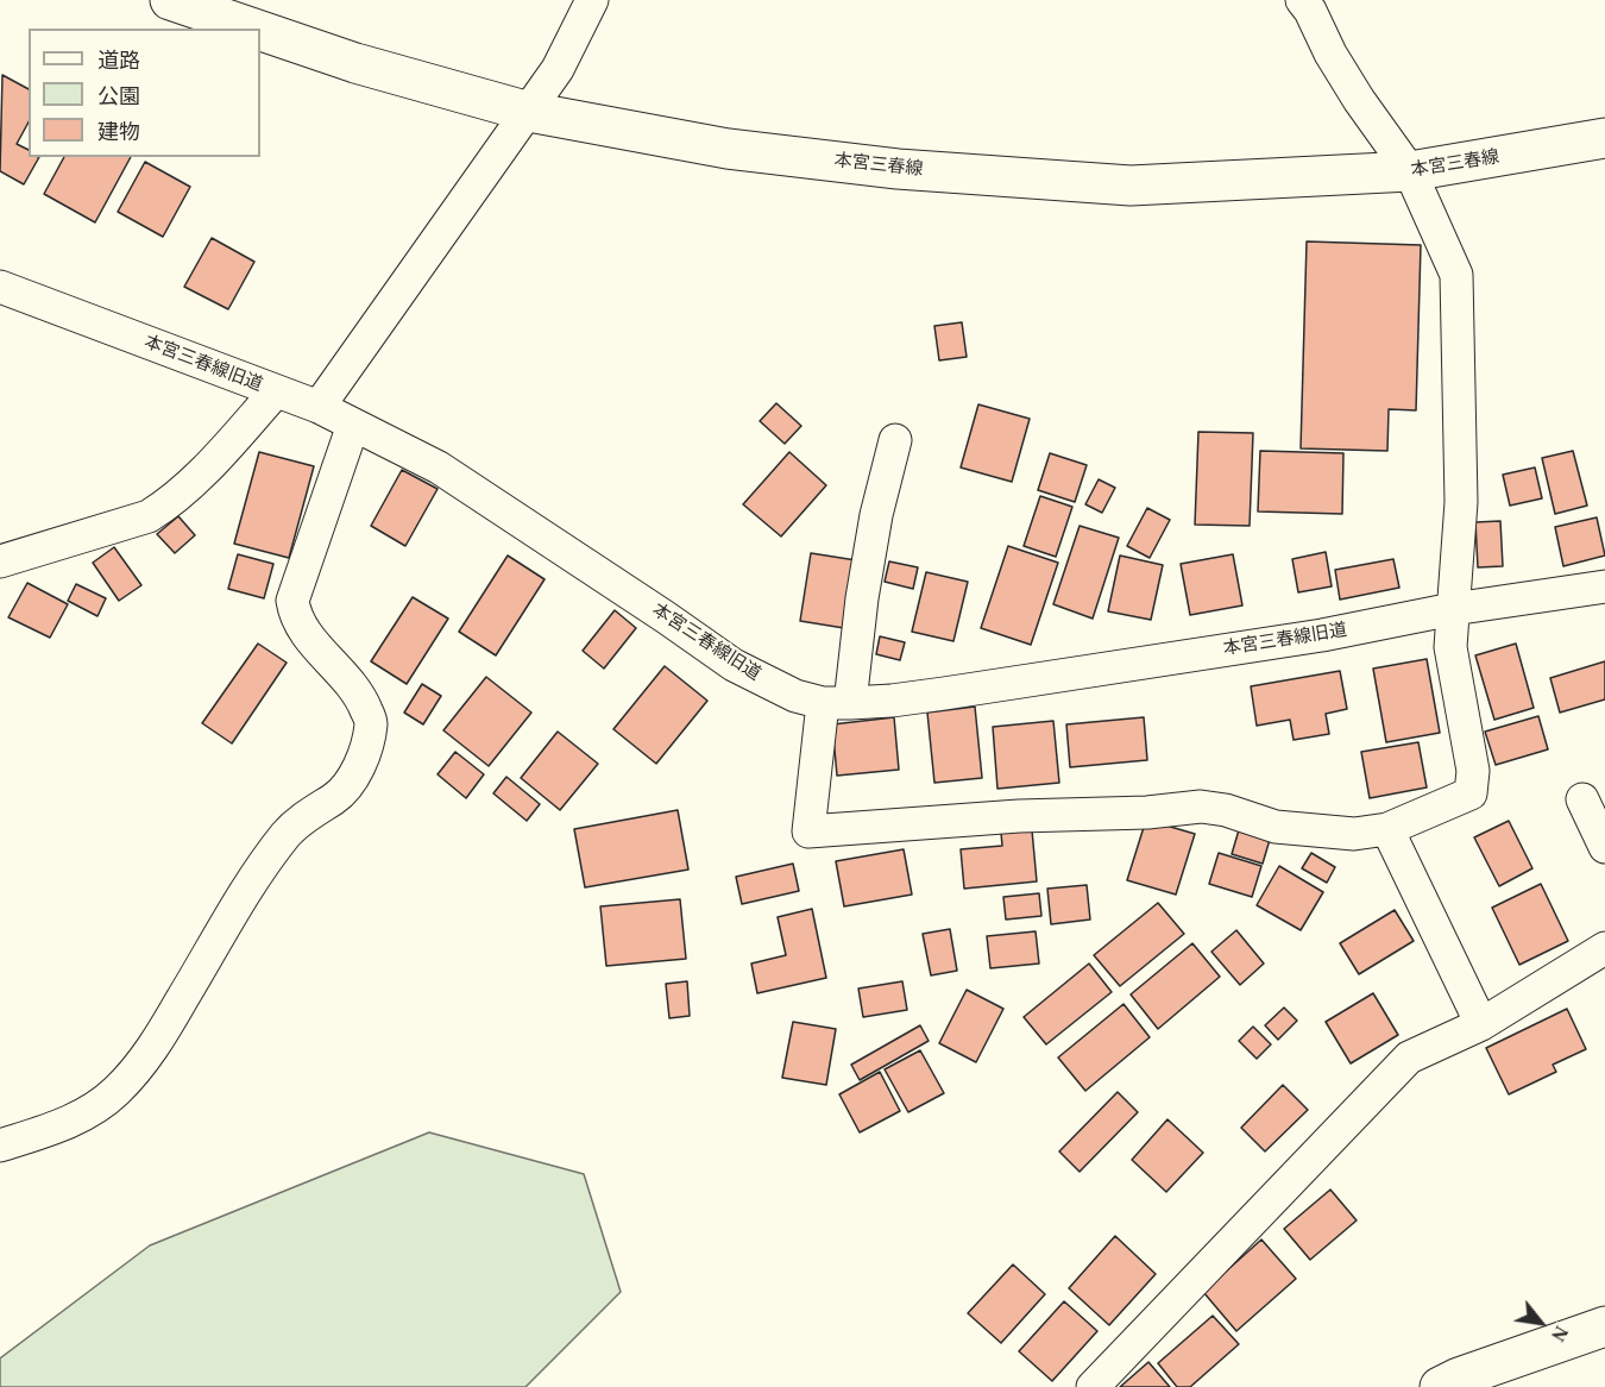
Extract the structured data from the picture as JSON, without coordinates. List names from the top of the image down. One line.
{"streets":{"main road":["本宮三春線"],"street":["本宮三春線旧道"]},"legend":["道路","公園","建物"],"north":"bottom right"}
